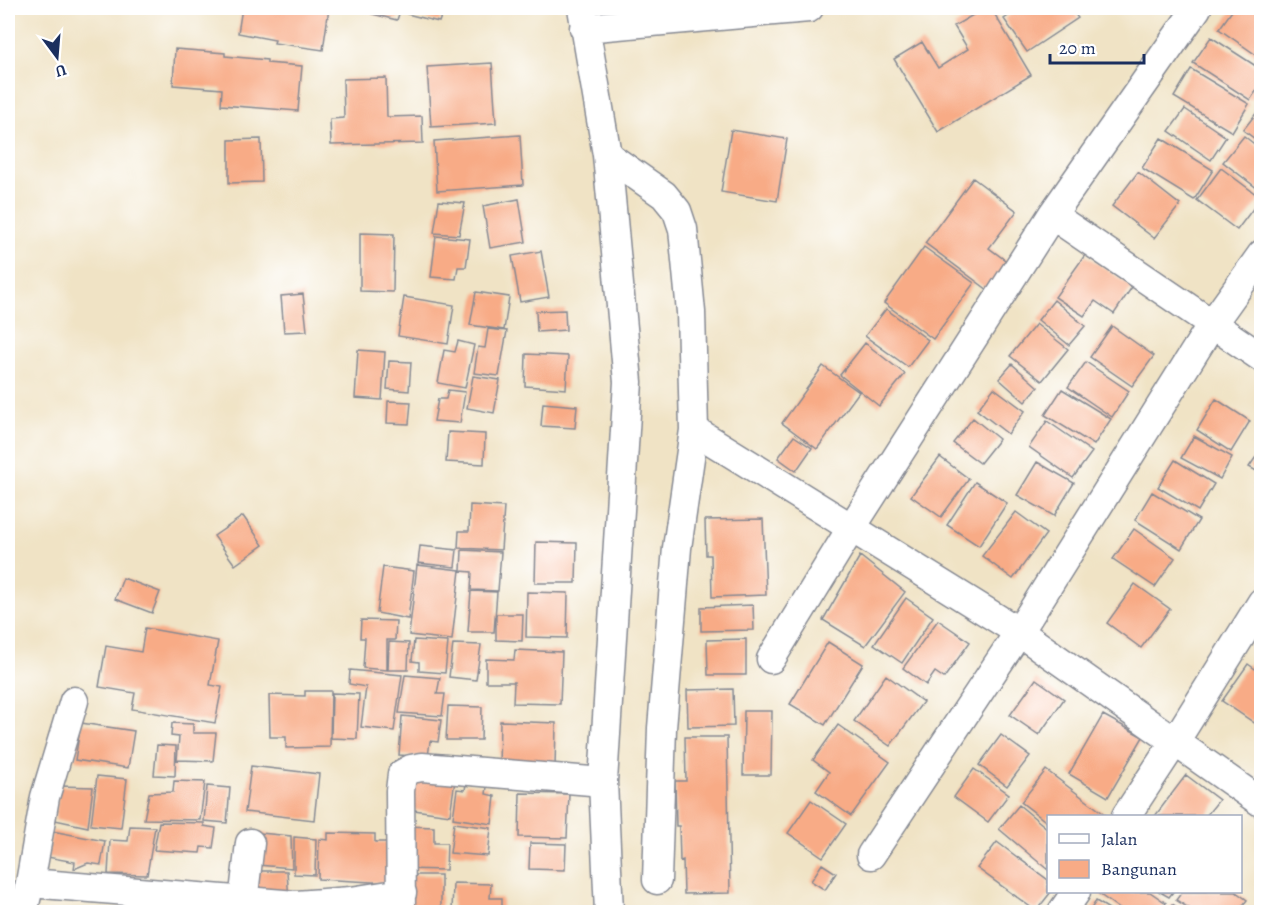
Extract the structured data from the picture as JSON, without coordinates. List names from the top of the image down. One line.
{"legend":["Jalan","Bangunan"],"scale_bar":"20 m","north":"bottom"}
